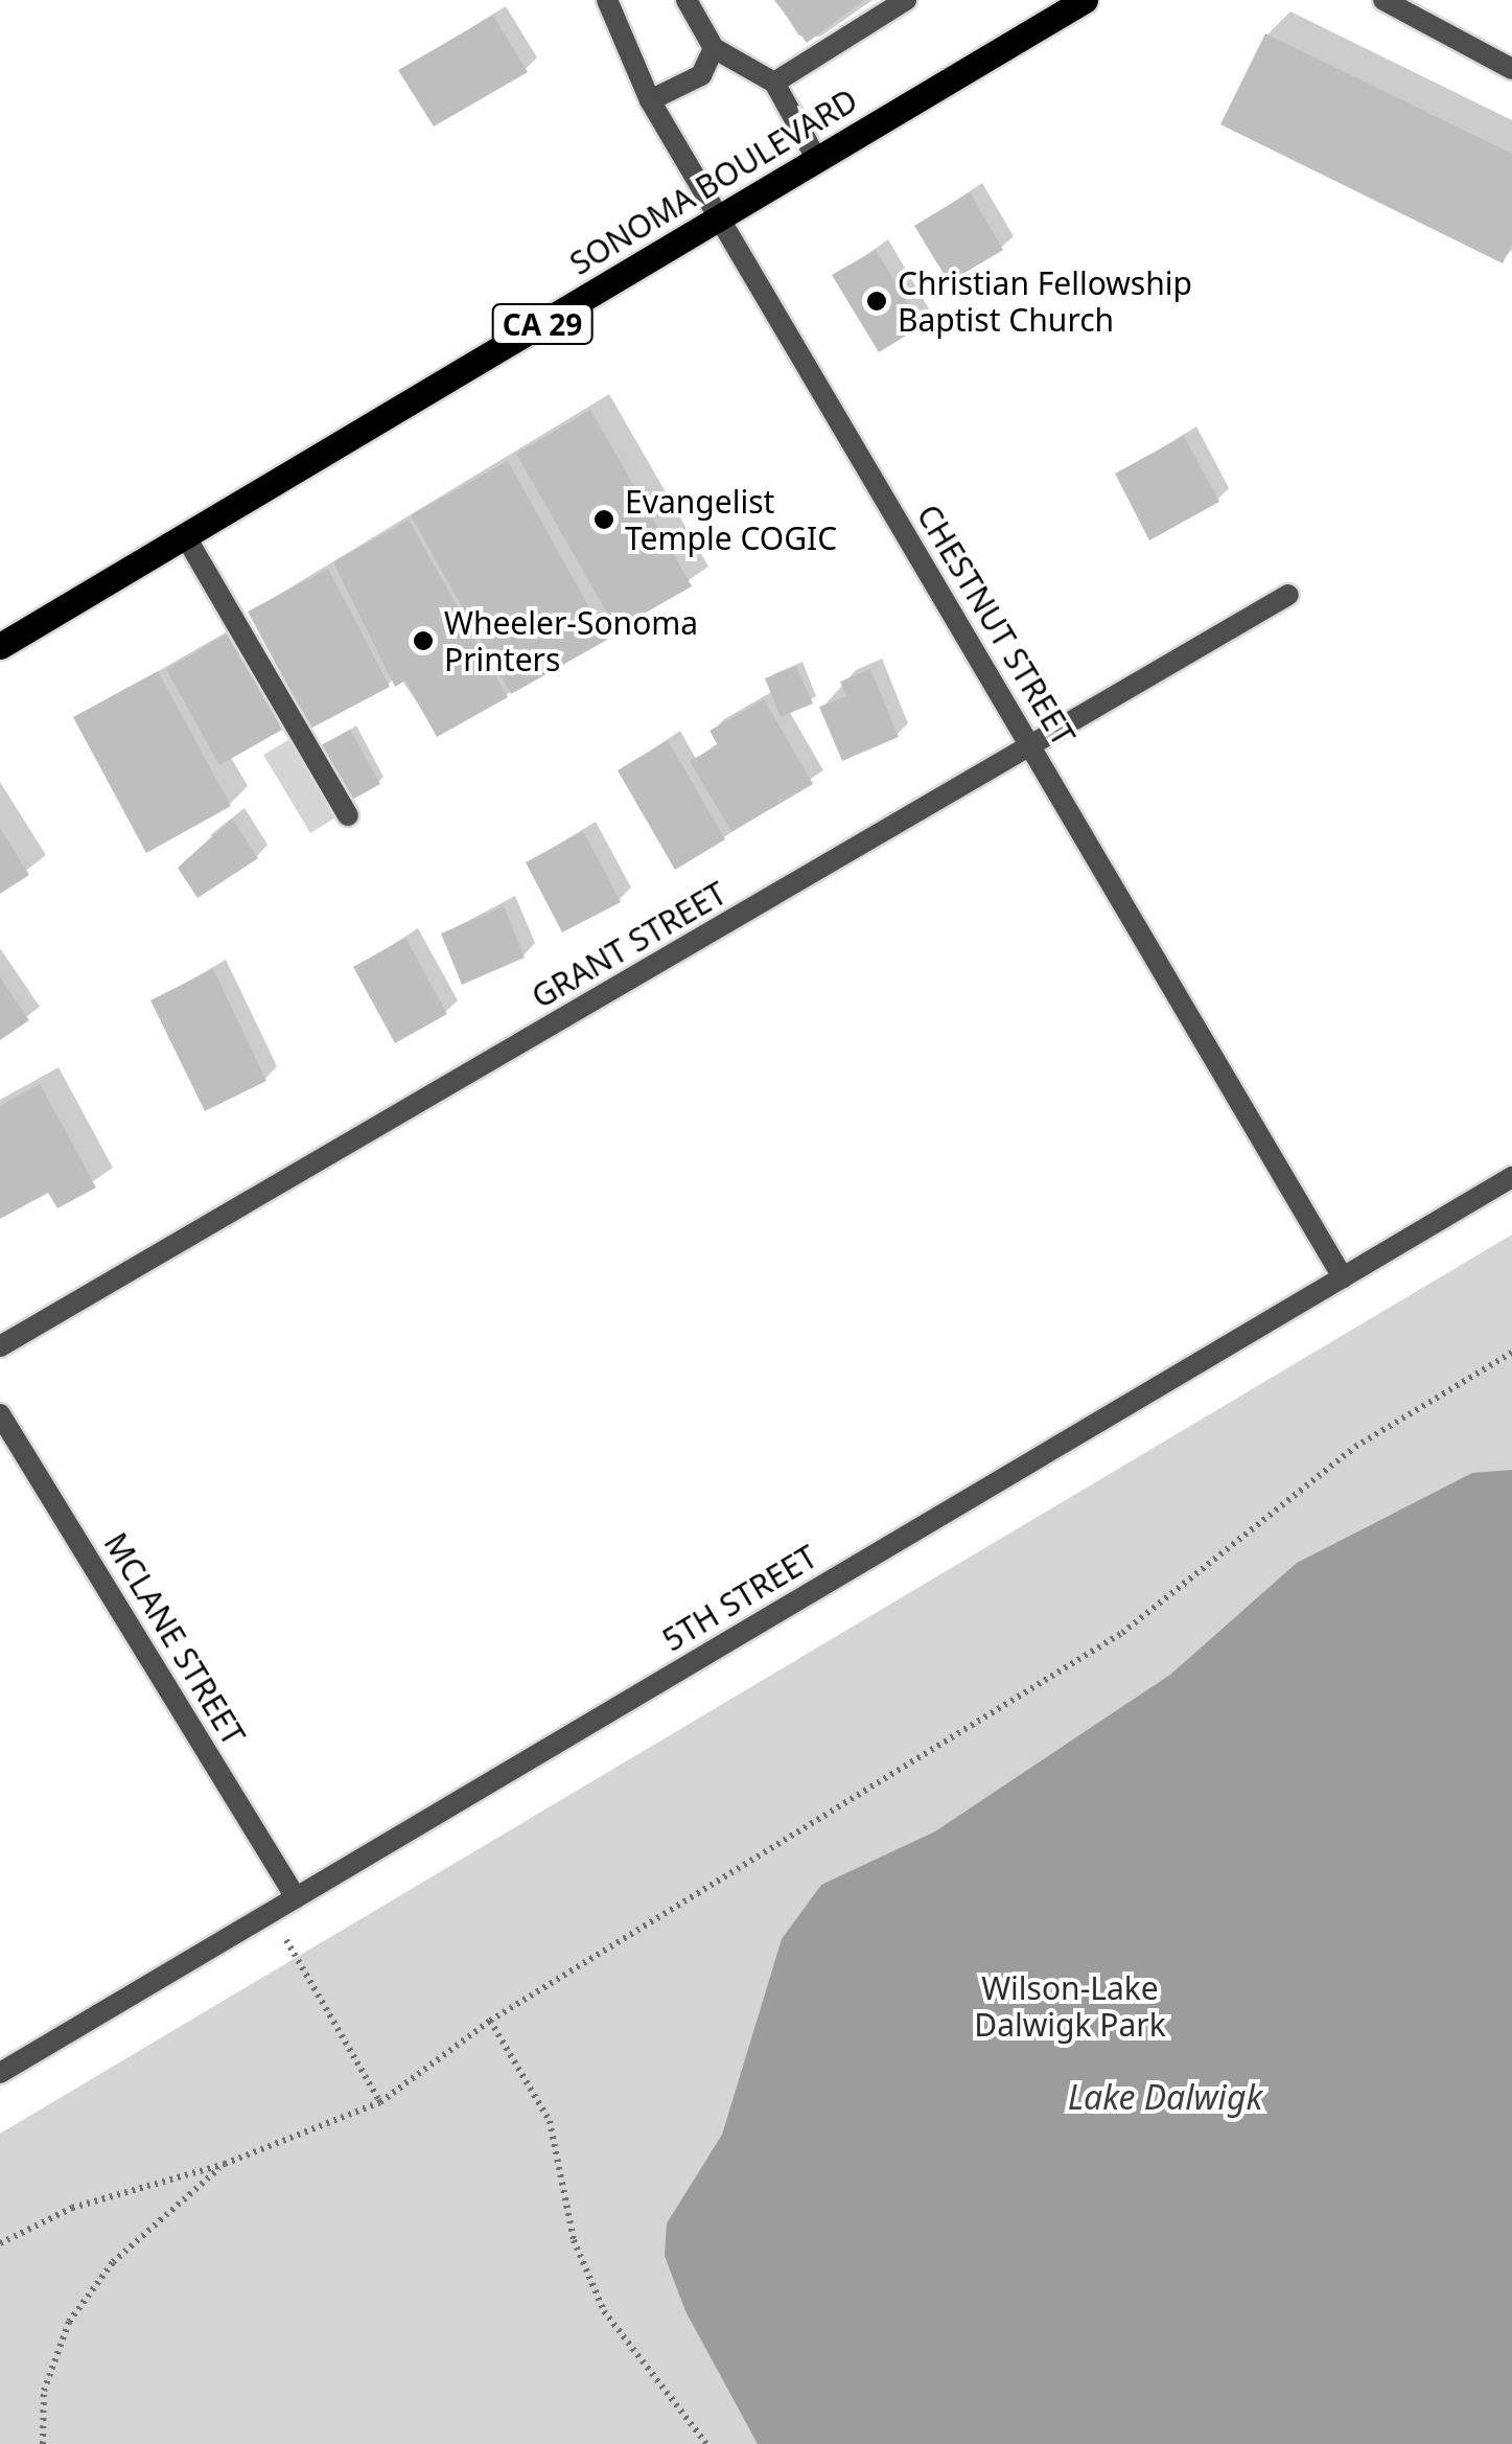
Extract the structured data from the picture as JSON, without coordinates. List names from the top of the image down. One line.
{"streets":{"main road":["SONOMA BOULEVARD","CA 29"],"street":["CHESTNUT STREET","GRANT STREET","5TH STREET","MCLANE STREET"]},"crossings":[["SONOMA BOULEVARD","CHESTNUT STREET"],["CHESTNUT STREET","GRANT STREET"],["CHESTNUT STREET","5TH STREET"],["5TH STREET","MCLANE STREET"]],"water":["Lake Dalwigk"],"parks":["Wilson-Lake Dalwigk Park"],"places":["Christian Fellowship Baptist Church","Evangelist Temple COGIC","Wheeler-Sonoma Printers"]}
